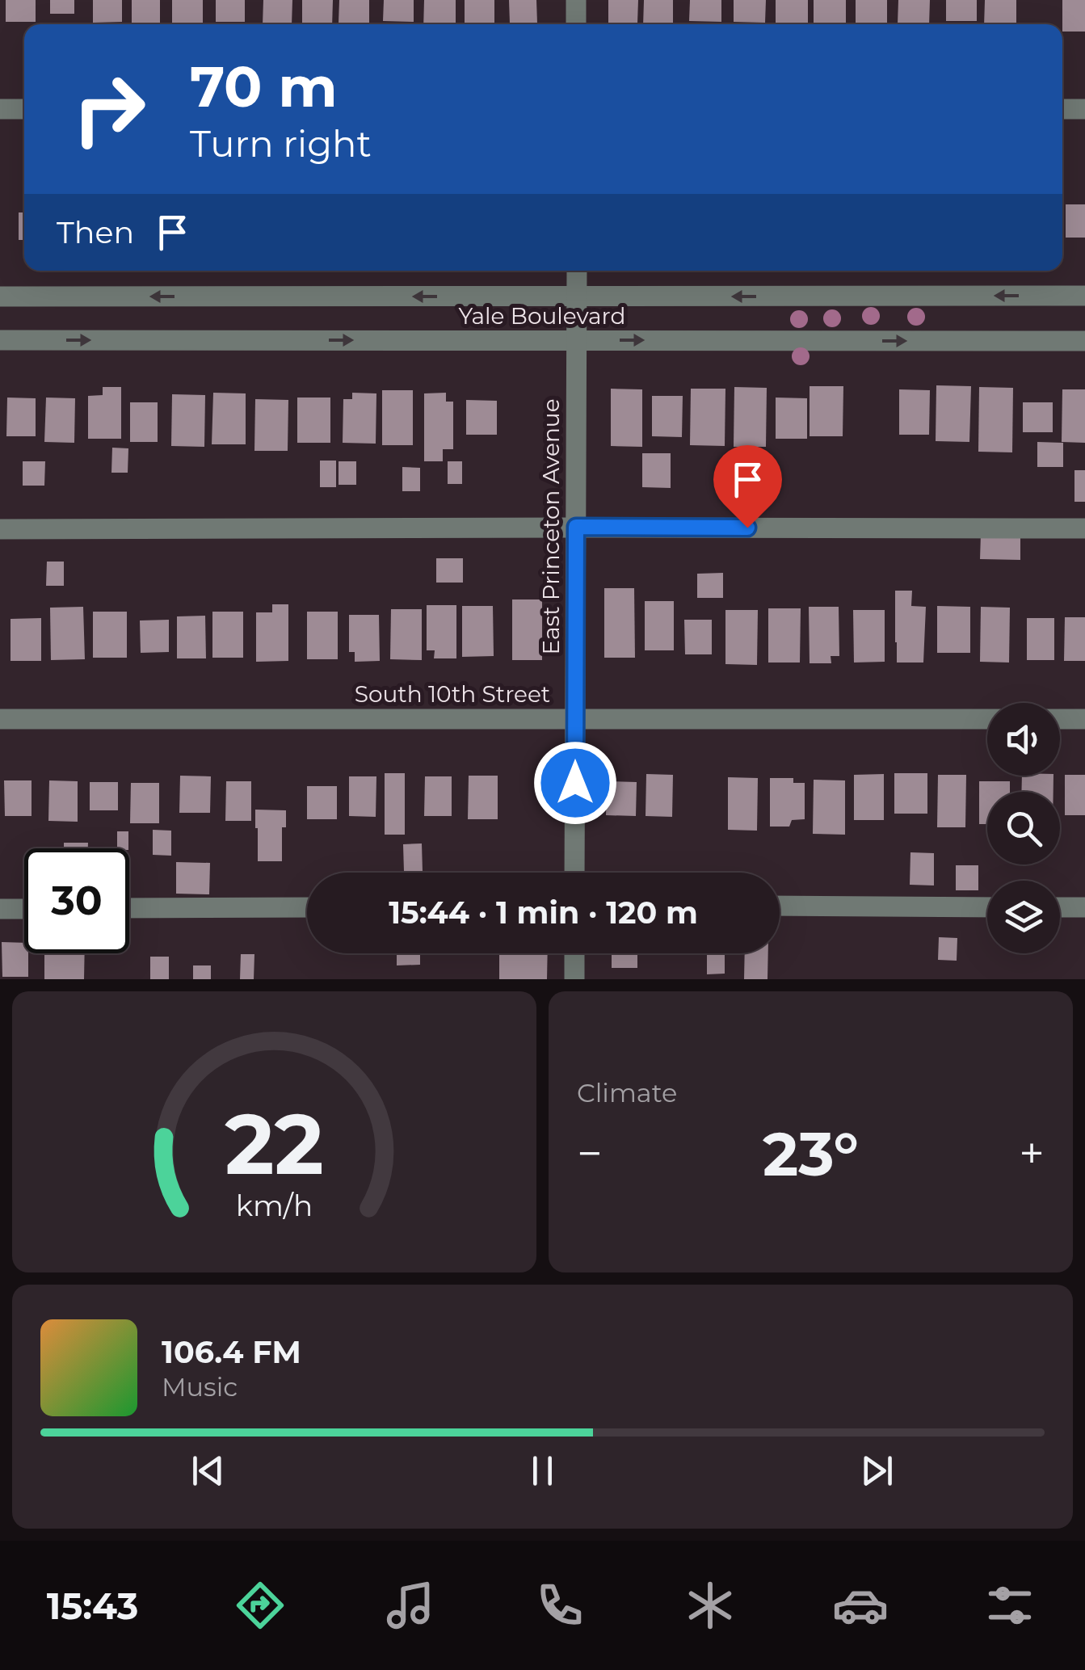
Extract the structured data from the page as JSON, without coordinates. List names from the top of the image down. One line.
{"streets":{"street":["Yale Boulevard","East Princeton Avenue","South 10th Street"]},"crossings":[["Yale Boulevard","East Princeton Avenue"],["East Princeton Avenue","South 10th Street"]],"page":{"turn":["70 m","Turn right"],"then":"Then","limit":"30","trip":"15:44 · 1 min · 120 m","tile":"Climate","heat":["−","23°","+"],"song":["106.4 FM","Music"],"tabs":"15:43","gauge":["22","km/h"]}}
